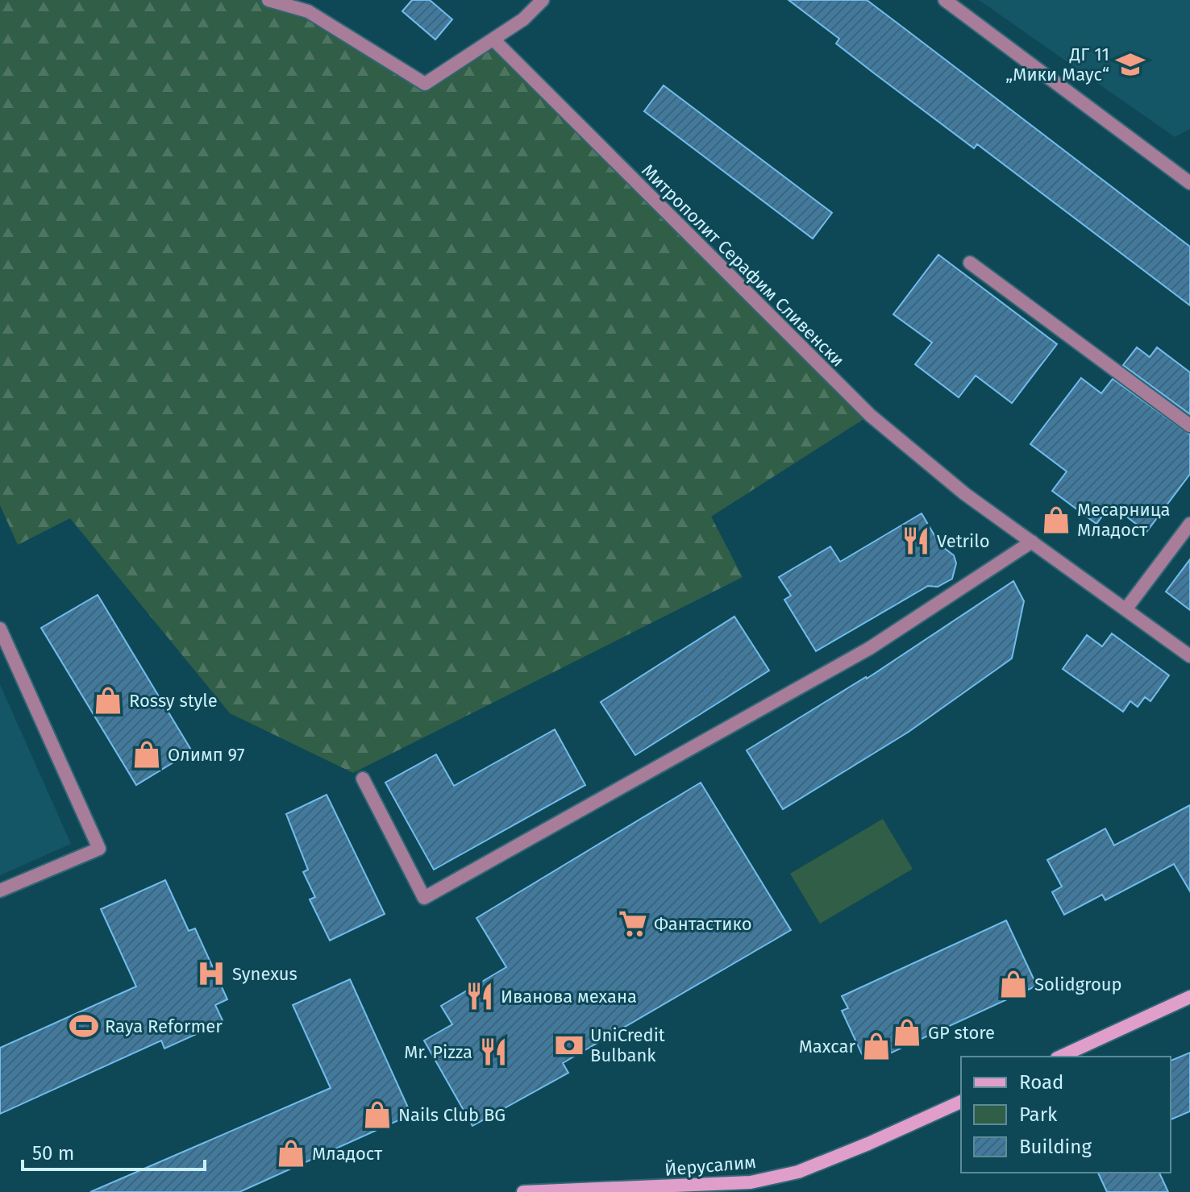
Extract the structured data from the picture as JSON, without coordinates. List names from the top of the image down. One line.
{"streets":{"street":["Митрополит Серафим Сливенски","Йерусалим"]},"places":{"school or university":["ДГ 11 „Мики Маус“"],"shop":["Месарница Младост","Rossy style","Олимп 97","Solidgroup","GP store","Maxcar","Nails Club BG","Младост"],"restaurant":["Vetrilo","Иванова механа","Mr. Pizza"],"supermarket":["Фантастико"],"hospital":["Synexus"],"sports":["Raya Reformer"],"bank":["UniCredit Bulbank"]},"legend":["Road","Park","Building"],"scale_bar":"50 m"}
